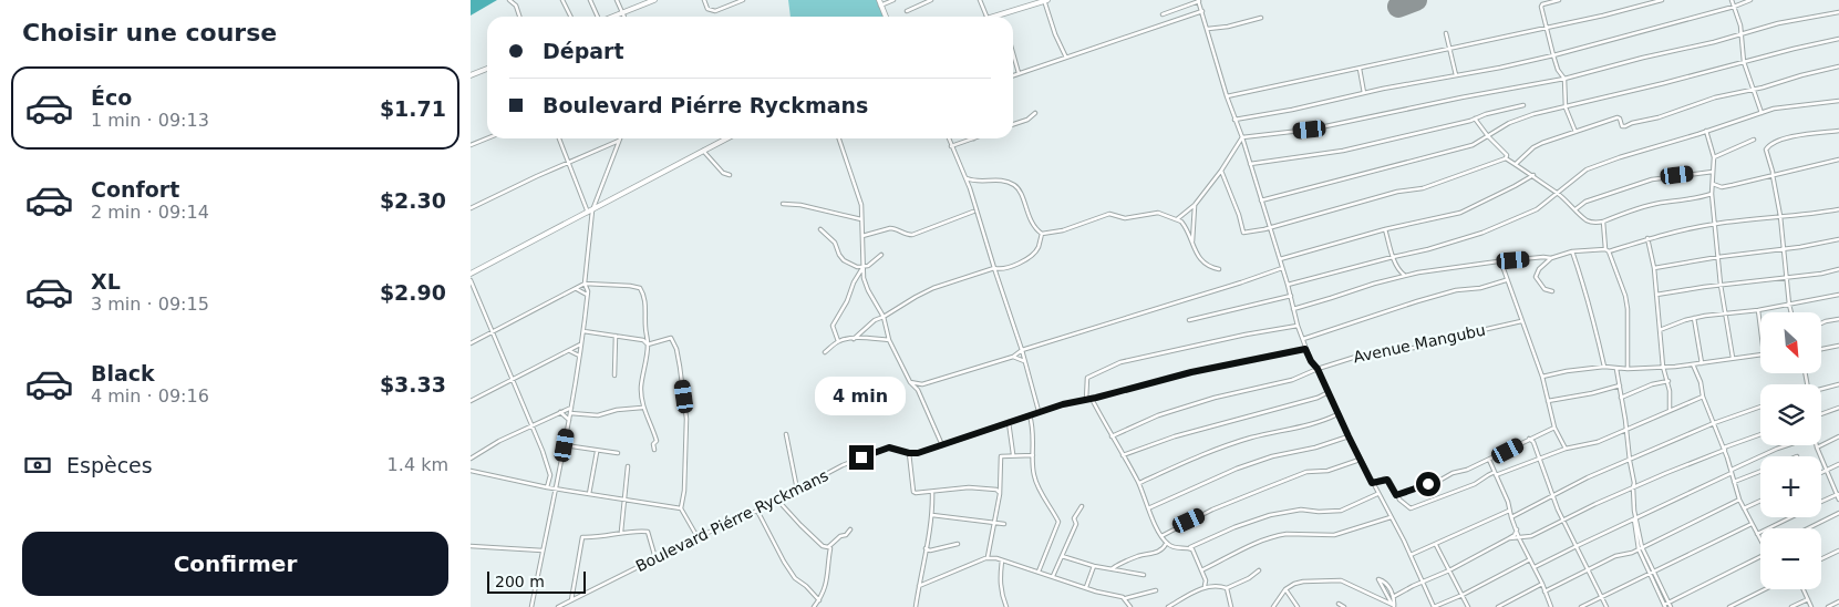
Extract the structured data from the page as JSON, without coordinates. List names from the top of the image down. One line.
{"streets":{"street":["Avenue Mangubu","Boulevard Piérre Ryckmans"]},"scale_bar":"200 m","north":"bottom right","page":{"heading":"Choisir une course","banner":["Départ","Boulevard Piérre Ryckmans"],"list":[{"name":"Éco","note":"1 min · 09:13","value":"$1.71"},{"name":"Confort","note":"2 min · 09:14","value":"$2.30"},{"name":"XL","note":"3 min · 09:15","value":"$2.90"},{"name":"Black","note":"4 min · 09:16","value":"$3.33"}],"map_buttons":["+","−"],"bubble":"4 min","pay":["Espèces","1.4 km"],"buttons":"Confirmer","scale":"200 m"}}
